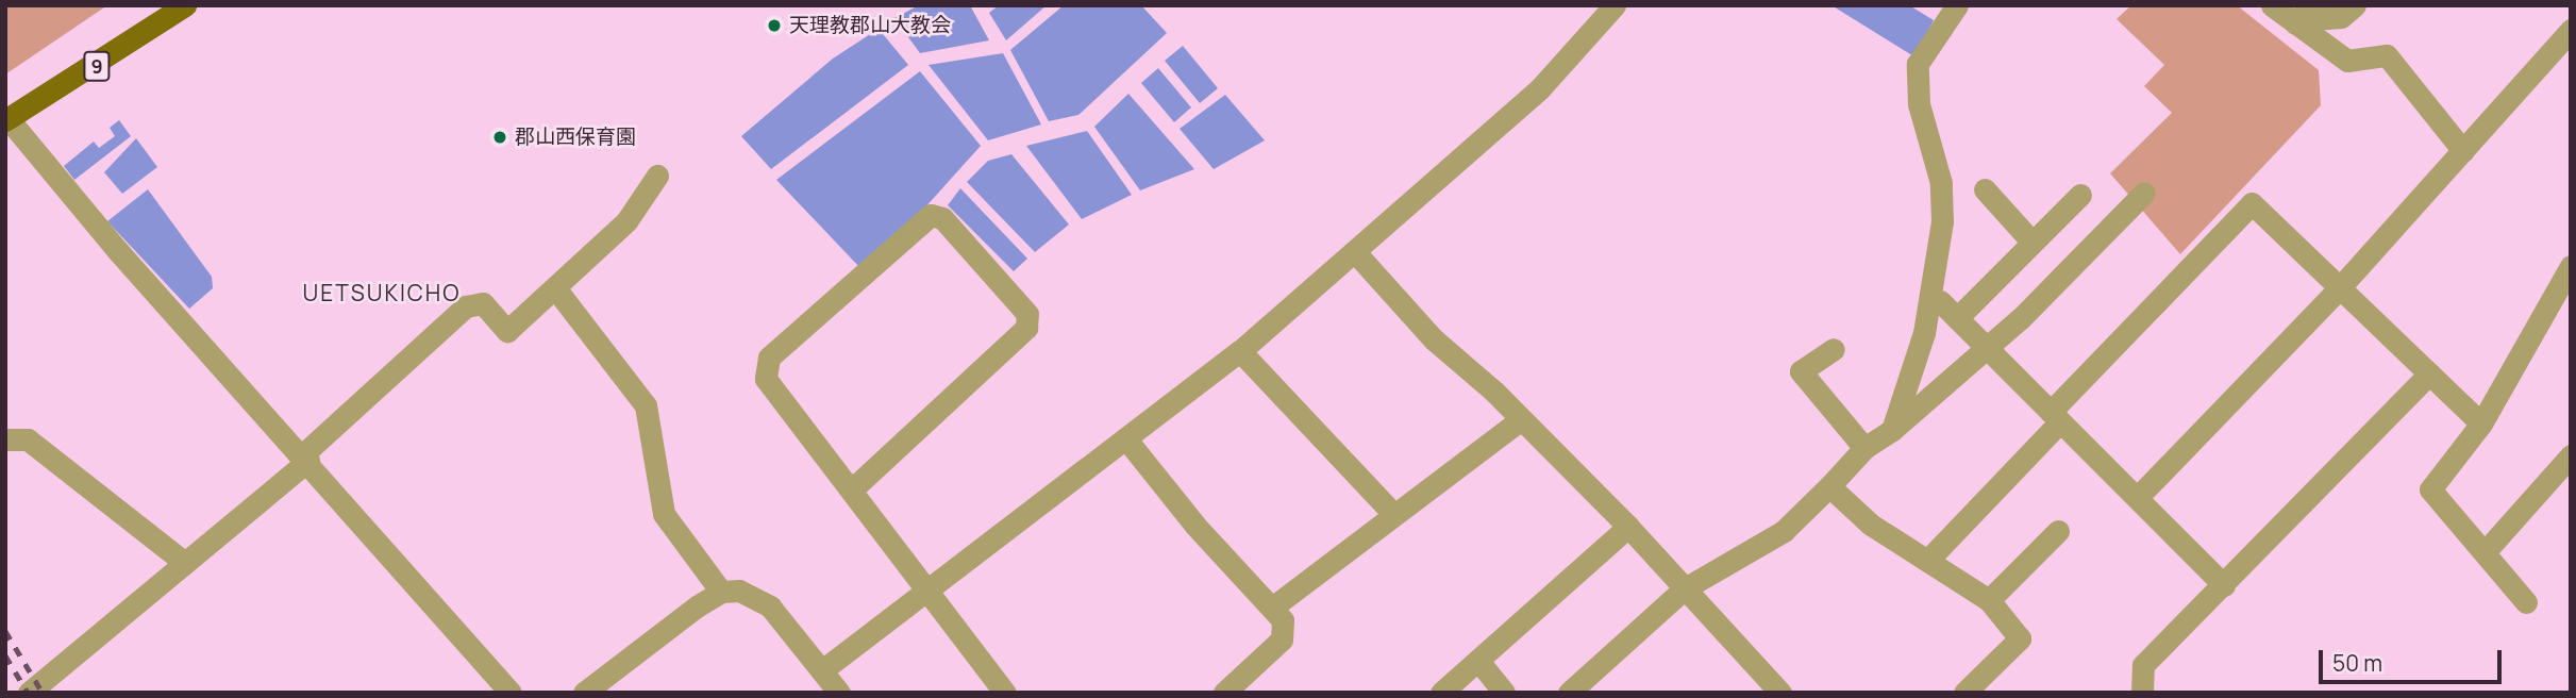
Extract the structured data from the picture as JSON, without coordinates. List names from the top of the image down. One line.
{"streets":{"main road":["9"]},"districts":["UETSUKICHO"],"places":["天理教郡山大教会","郡山西保育園"],"scale_bar":"50 m"}
